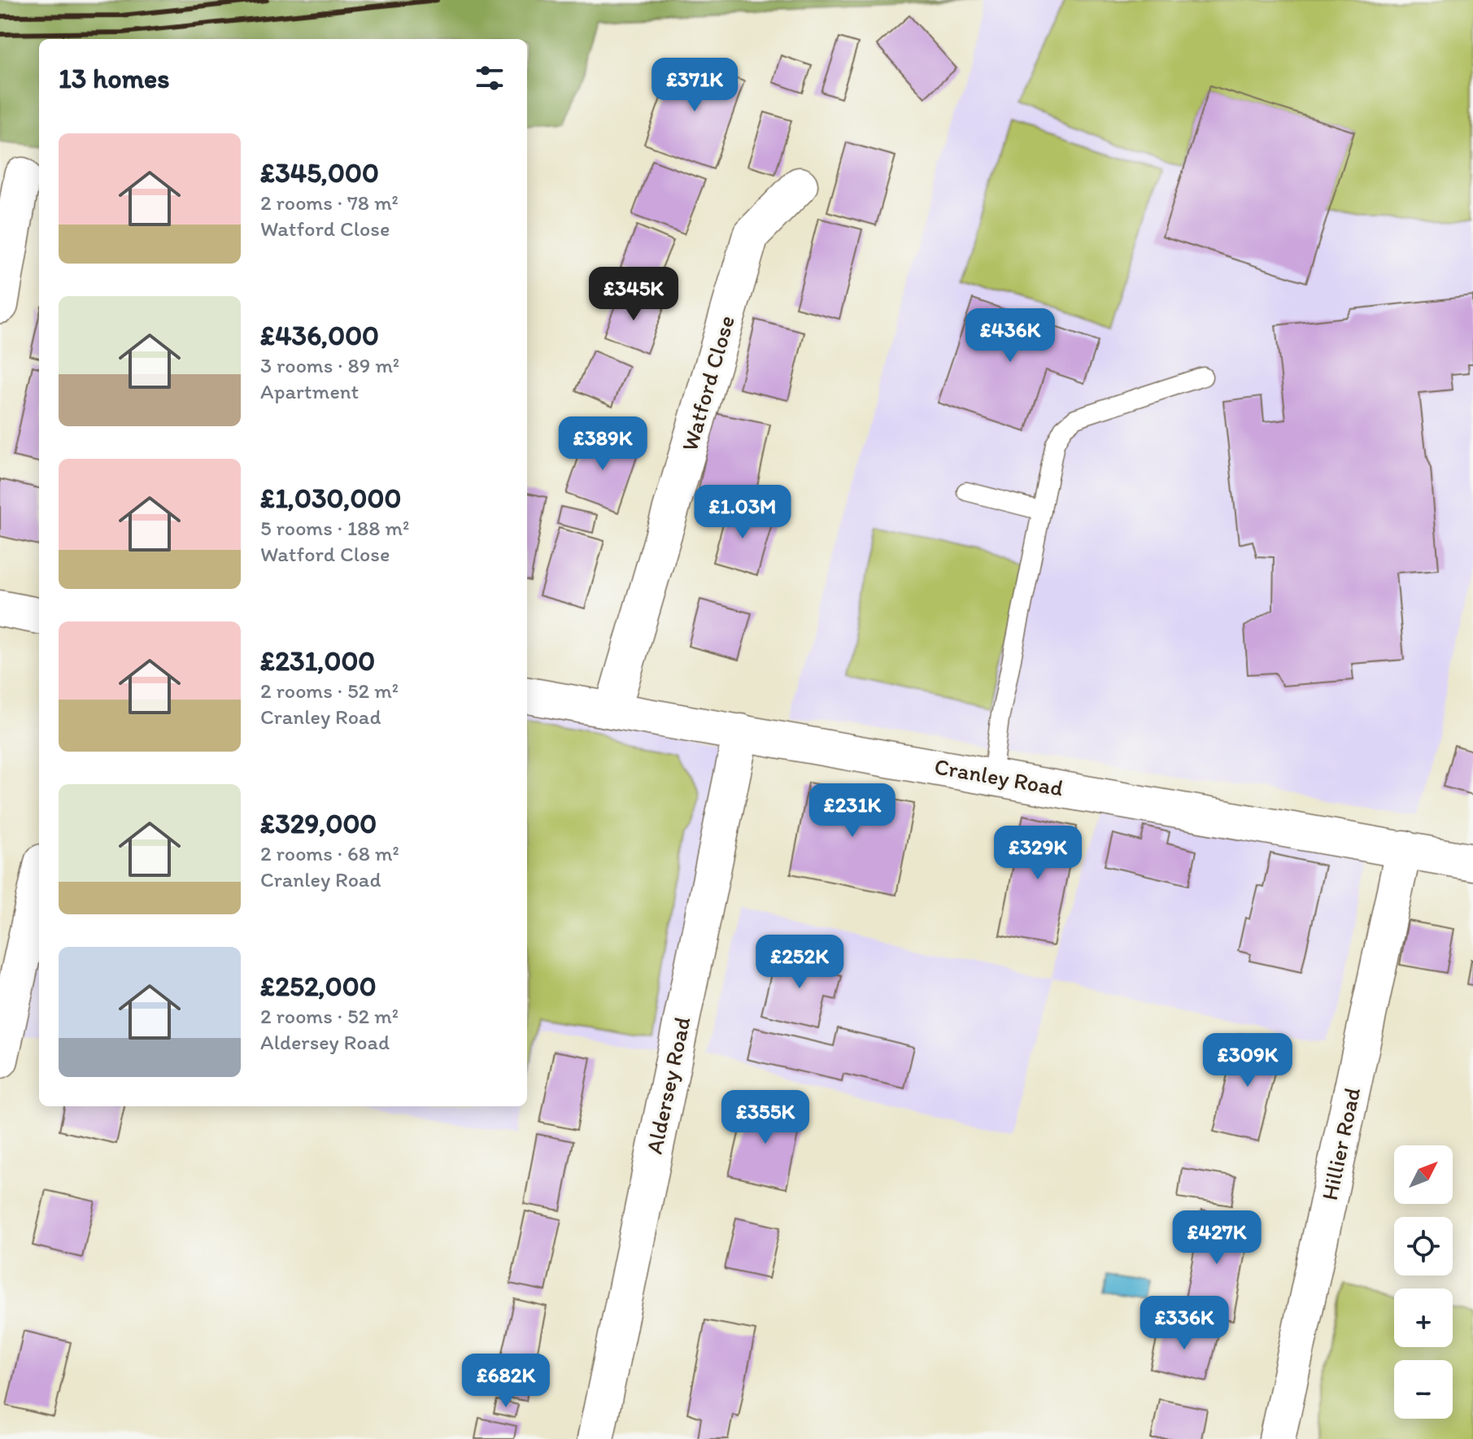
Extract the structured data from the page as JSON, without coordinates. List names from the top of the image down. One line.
{"streets":{"street":["Watford Close","Cranley Road","Aldersey Road","Hillier Road"]},"crossings":[["Watford Close","Cranley Road"],["Cranley Road","Aldersey Road"],["Cranley Road","Hillier Road"]],"north":"top right","page":{"heading":"13 homes","price":["£371K","£345K","£436K","£389K","£1.03M","£231K","£329K","£252K","£309K","£355K","£427K","£336K","£682K"],"list":[{"name":"£345,000","note":"2 rooms · 78 m² · Watford Close"},{"name":"£436,000","note":"3 rooms · 89 m² · Apartment"},{"name":"£1,030,000","note":"5 rooms · 188 m² · Watford Close"},{"name":"£231,000","note":"2 rooms · 52 m² · Cranley Road"},{"name":"£329,000","note":"2 rooms · 68 m² · Cranley Road"},{"name":"£252,000","note":"2 rooms · 52 m² · Aldersey Road"}],"map_buttons":["+","−"]}}
